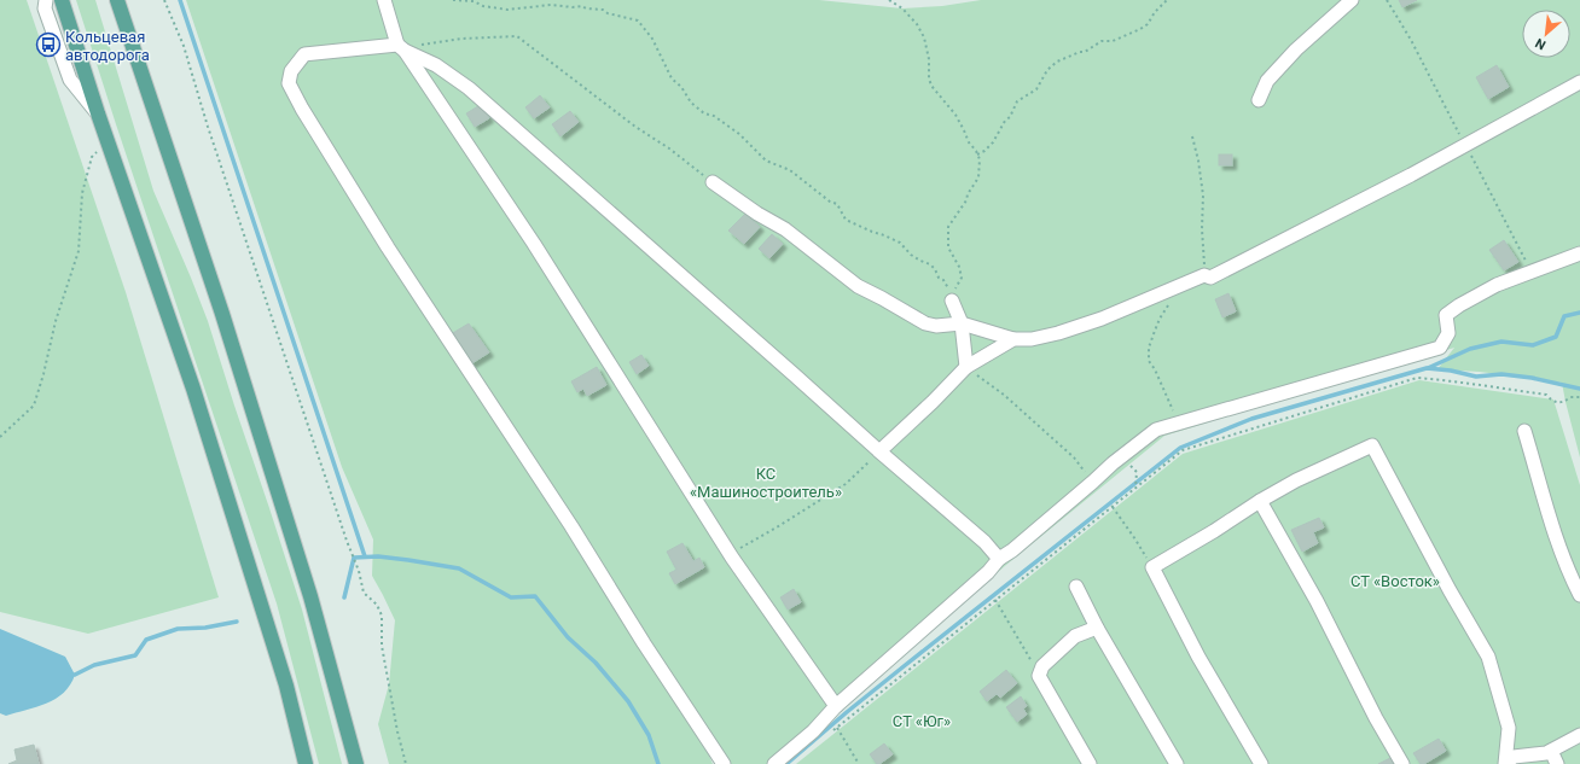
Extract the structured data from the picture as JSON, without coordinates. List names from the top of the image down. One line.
{"parks":["КС «Машиностроитель»","СТ «Восток»","СТ «Юг»"],"places":{"bus stop":["Кольцевая автодорога"]},"north":"bottom left"}
